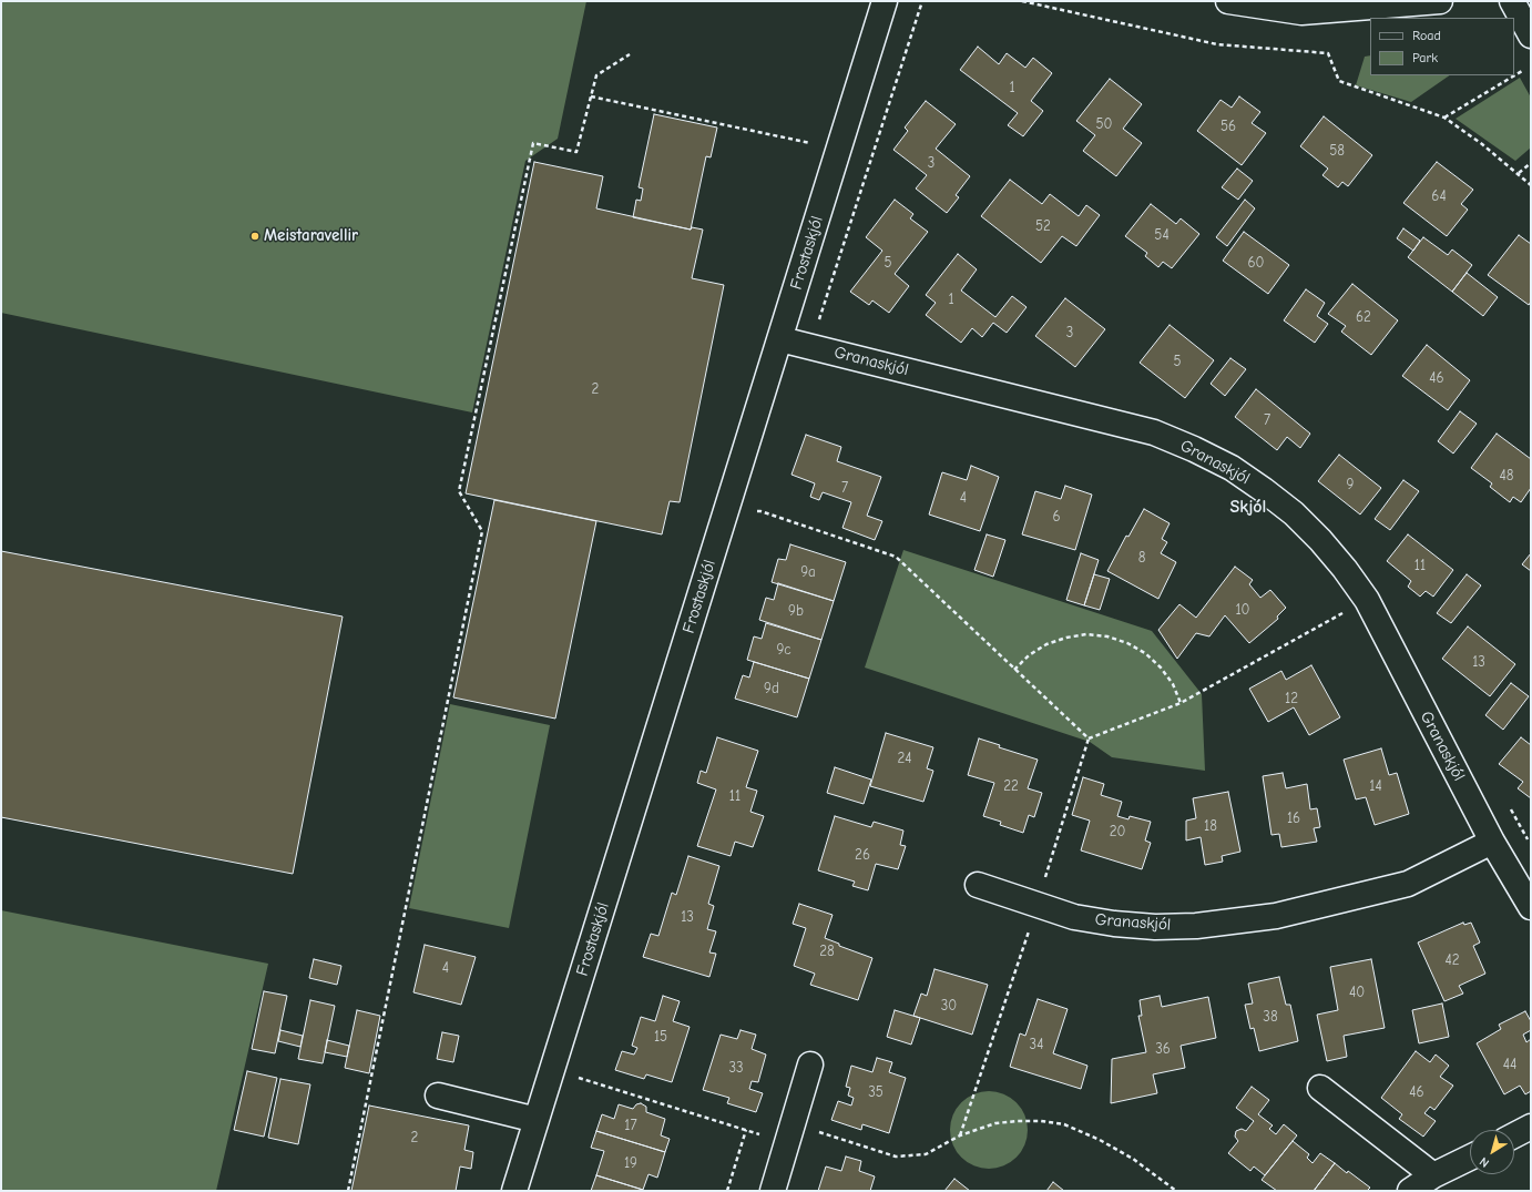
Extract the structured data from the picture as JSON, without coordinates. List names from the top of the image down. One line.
{"streets":{"street":["Frostaskjól","Granaskjól"]},"crossings":[["Frostaskjól","Granaskjól"]],"districts":["Skjól"],"places":["Meistaravellir"],"house_numbers":["1","50","56","58","3","64","52","54","5","60","1","62","3","5","46","2","7","48","9","7","4","6","8","11","9a","10","9b","9c","13","9d","12","24","22","14","11","16","18","20","26","13","28","42","4","40","30","38","15","34","36","44","33","35","46","17","2","19"],"legend":["Road","Park"],"north":"bottom left"}
